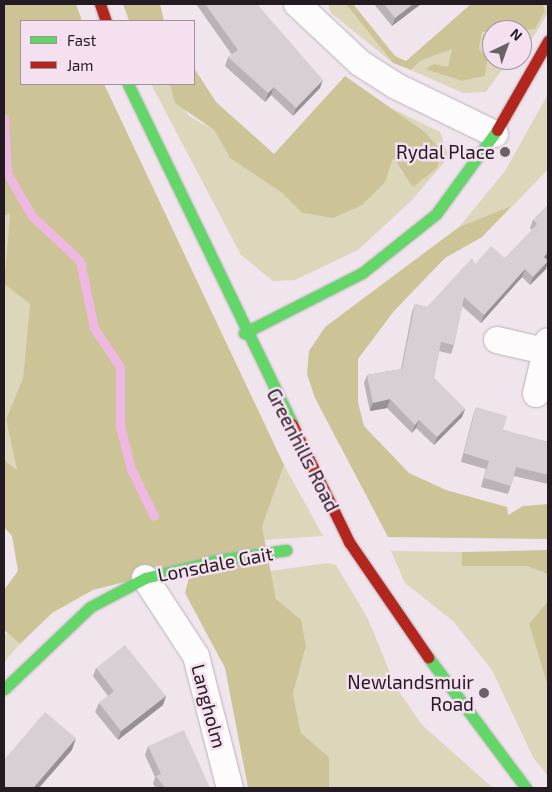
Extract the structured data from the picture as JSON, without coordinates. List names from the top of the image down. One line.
{"streets":{"street":["Greenhills Road","Lonsdale Gait","Langholm"]},"crossings":[["Lonsdale Gait","Langholm"]],"places":["Rydal Place","Newlandsmuir Road"],"legend":["Fast","Jam"],"north":"top right"}
